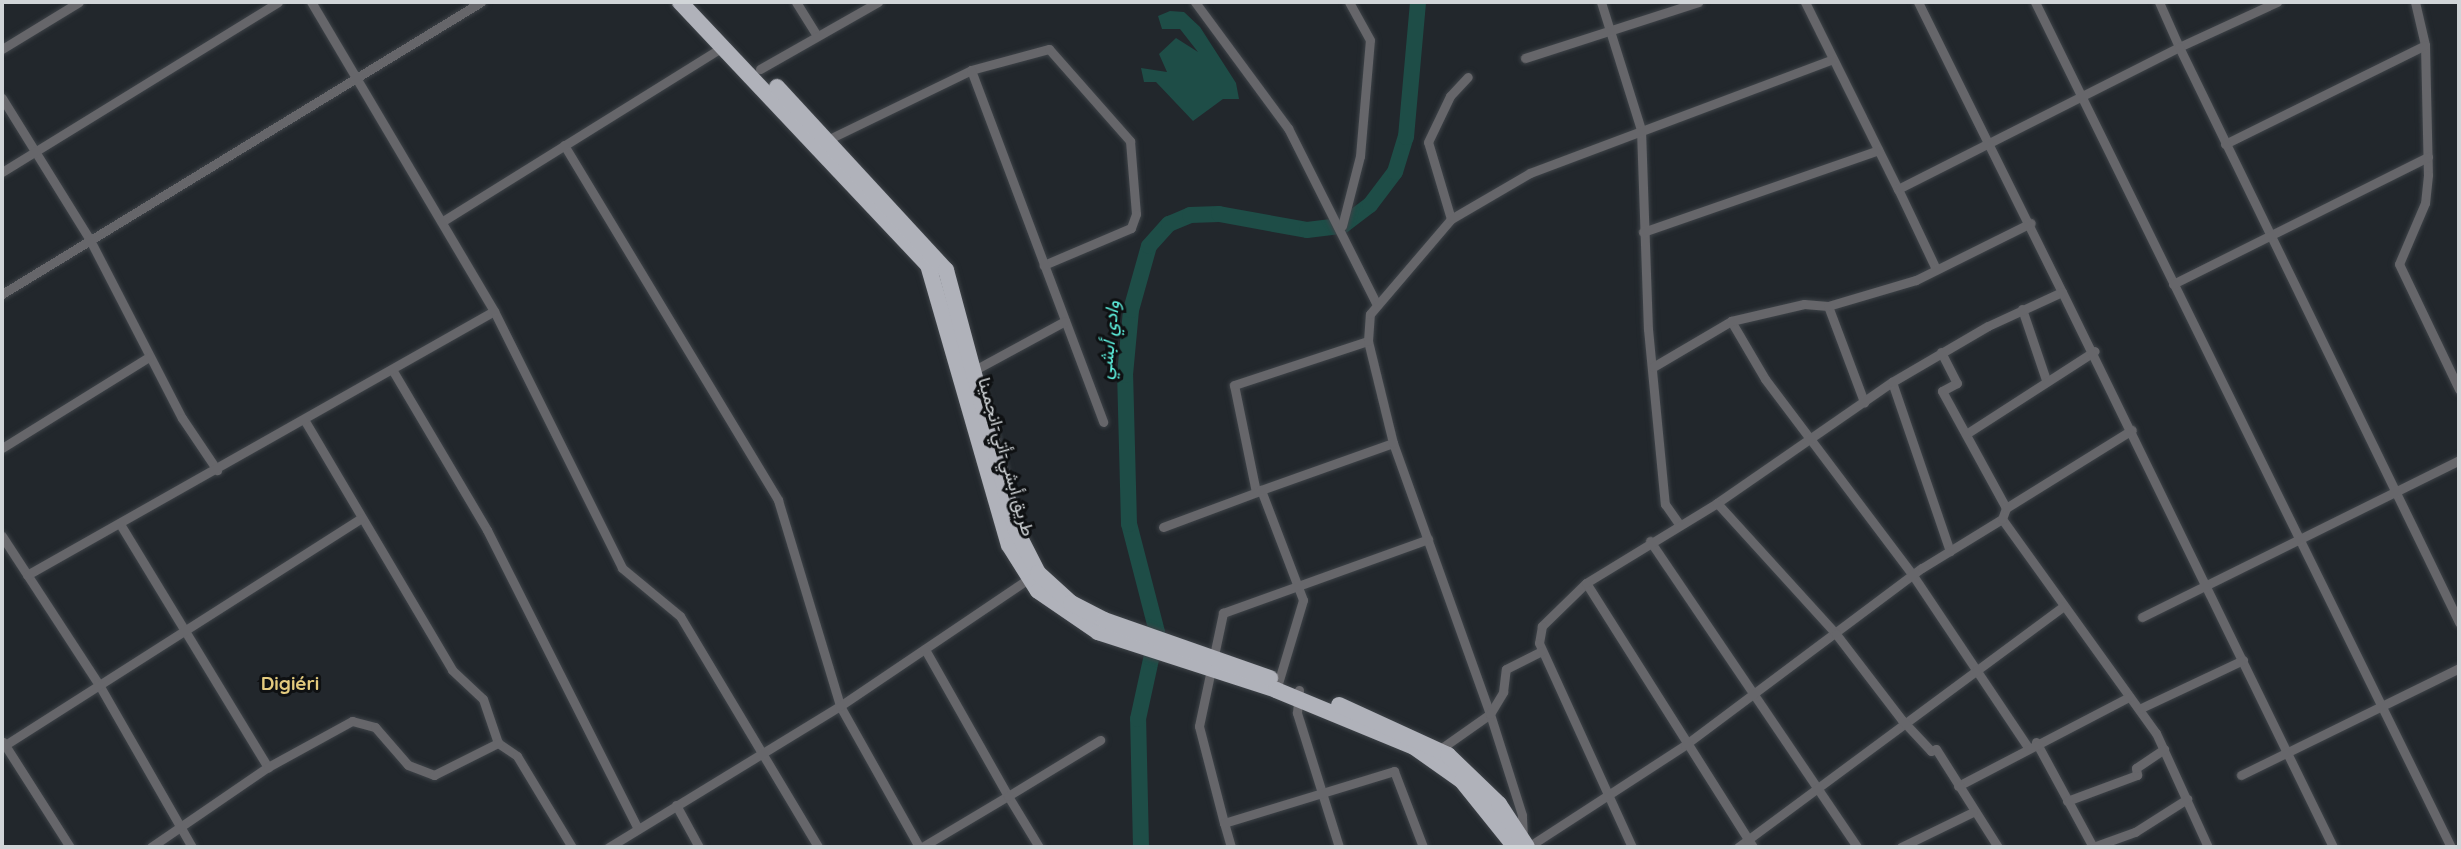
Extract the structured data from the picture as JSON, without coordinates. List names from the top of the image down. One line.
{"streets":{"highway":["طريق أبشي-أتي-انجمينا"]},"districts":["Digiéri"],"water":["وادي أبشي"]}
